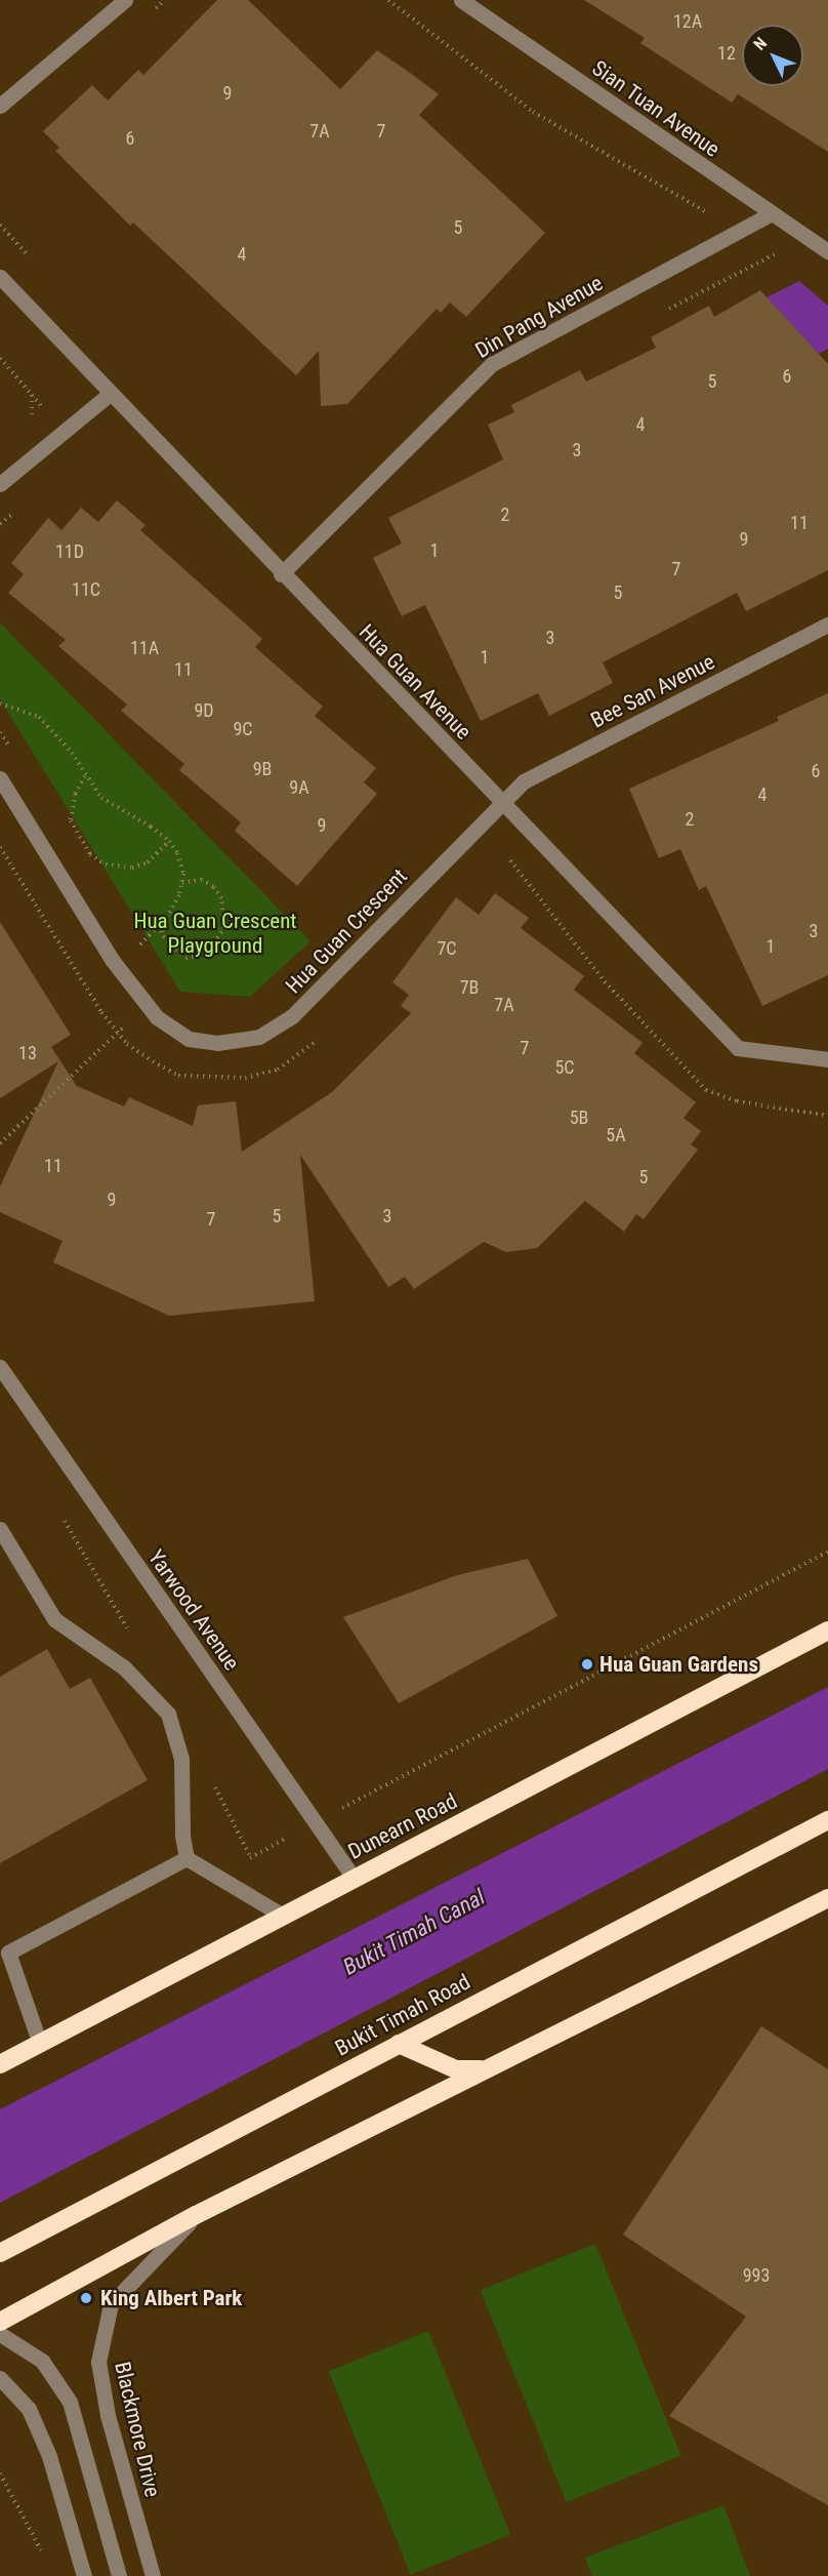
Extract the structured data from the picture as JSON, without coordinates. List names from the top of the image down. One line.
{"streets":{"highway":["Dunearn Road","Bukit Timah Road"],"street":["Sian Tuan Avenue","Din Pang Avenue","Hua Guan Avenue","Bee San Avenue","Hua Guan Crescent","Yarwood Avenue","Blackmore Drive"]},"crossings":[["Sian Tuan Avenue","Din Pang Avenue"],["Din Pang Avenue","Hua Guan Avenue"],["Hua Guan Avenue","Bee San Avenue"],["Hua Guan Avenue","Hua Guan Crescent"],["Bee San Avenue","Hua Guan Crescent"],["Yarwood Avenue","Dunearn Road"]],"water":["Bukit Timah Canal"],"parks":["Hua Guan Crescent Playground"],"places":["Hua Guan Gardens","King Albert Park"],"house_numbers":["12A","12","9","7A","7","6","5","4","6","5","4","3","2","11","9","1","11D","7","11C","5","3","11A","1","11","9D","9C","9B","6","9A","4","2","9","3","1","7C","7B","7A","7","13","5C","5B","5A","11","5","9","5","3","7","993"],"north":"top left"}
